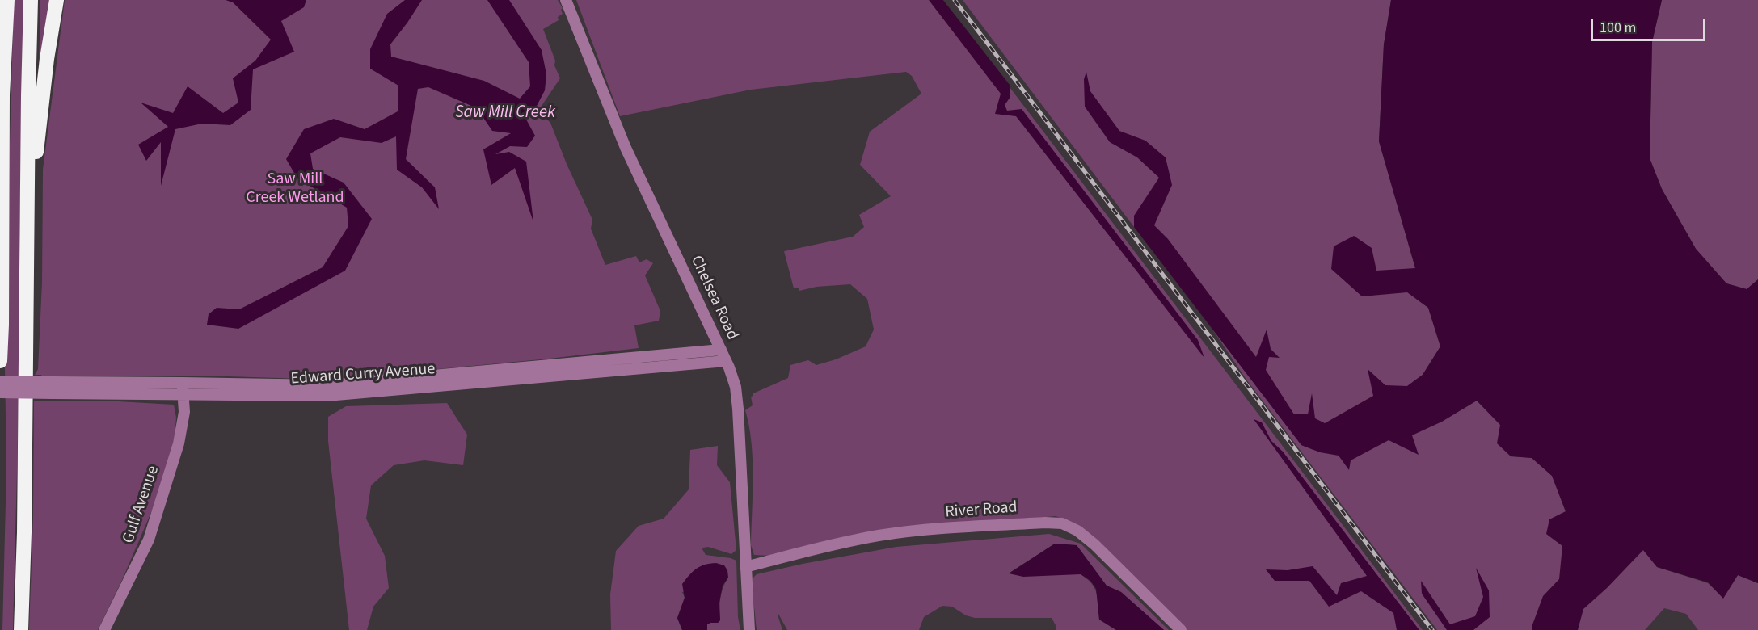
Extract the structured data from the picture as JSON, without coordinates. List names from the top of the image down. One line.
{"streets":{"street":["Chelsea Road","Edward Curry Avenue","Gulf Avenue","River Road"]},"crossings":[["Chelsea Road","Edward Curry Avenue"],["Chelsea Road","River Road"],["Edward Curry Avenue","Gulf Avenue"]],"water":["Saw Mill Creek"],"parks":["Saw Mill Creek Wetland"],"scale_bar":"100 m"}
